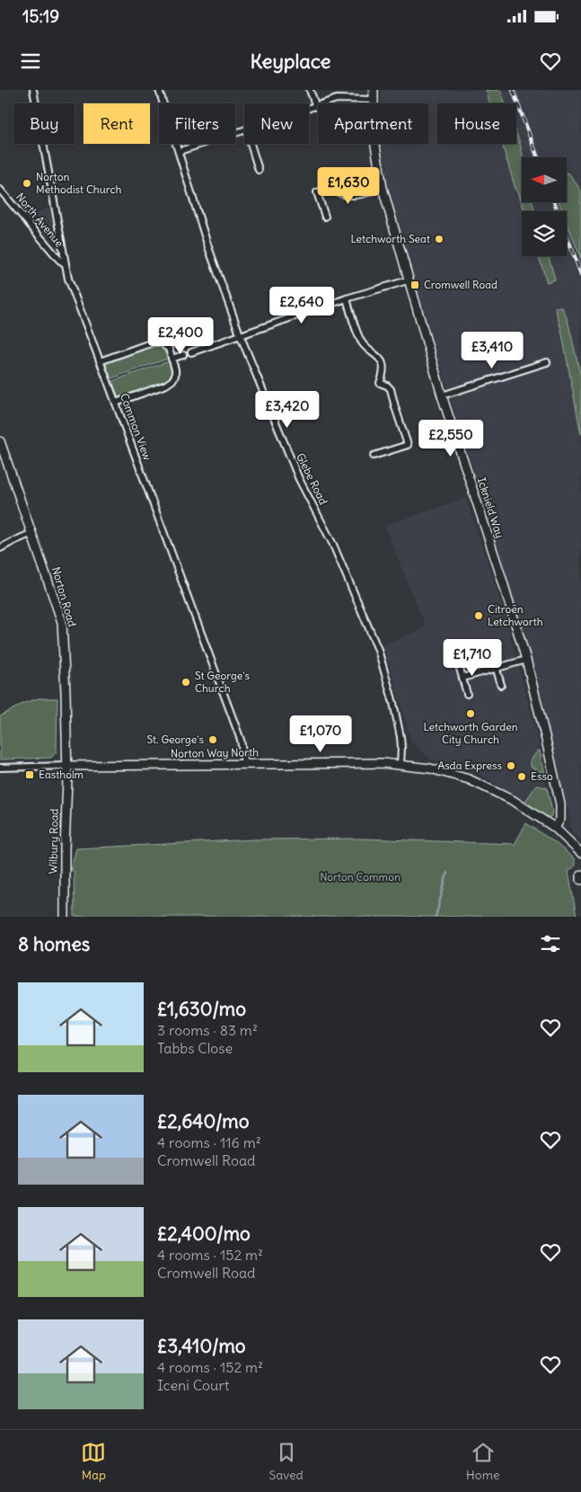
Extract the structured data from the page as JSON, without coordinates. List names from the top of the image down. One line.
{"streets":{"street":["North Avenue","Common View","Glebe Road","Icknield Way","Norton Road","Norton Way North","Wilbury Road"]},"crossings":[["North Avenue","Common View"],["Common View","Norton Way North"],["Glebe Road","Norton Way North"],["Icknield Way","Norton Way North"],["Norton Road","Norton Way North"],["Norton Road","Wilbury Road"],["Norton Way North","Wilbury Road"]],"parks":["Norton Common"],"places":{"other":["Norton Methodist Church","Letchworth Seat","Citroën Letchworth","St George's Church","Letchworth Garden City Church","St. George's","Asda Express","Esso"],"transit":["Cromwell Road","Eastholm"]},"north":"left","page":{"status":"15:19","header":"Keyplace","chip":["Buy","Rent","Filters","New","Apartment","House"],"price":["£1,630","£2,640","£2,400","£3,410","£3,420","£2,550","£1,710","£1,070"],"heading":"8 homes","list":[{"name":"£1,630/mo","note":"3 rooms · 83 m² · Tabbs Close"},{"name":"£2,640/mo","note":"4 rooms · 116 m² · Cromwell Road"},{"name":"£2,400/mo","note":"4 rooms · 152 m² · Cromwell Road"},{"name":"£3,410/mo","note":"4 rooms · 152 m² · Iceni Court"}],"tabs":["Map","Saved","Home"]}}
